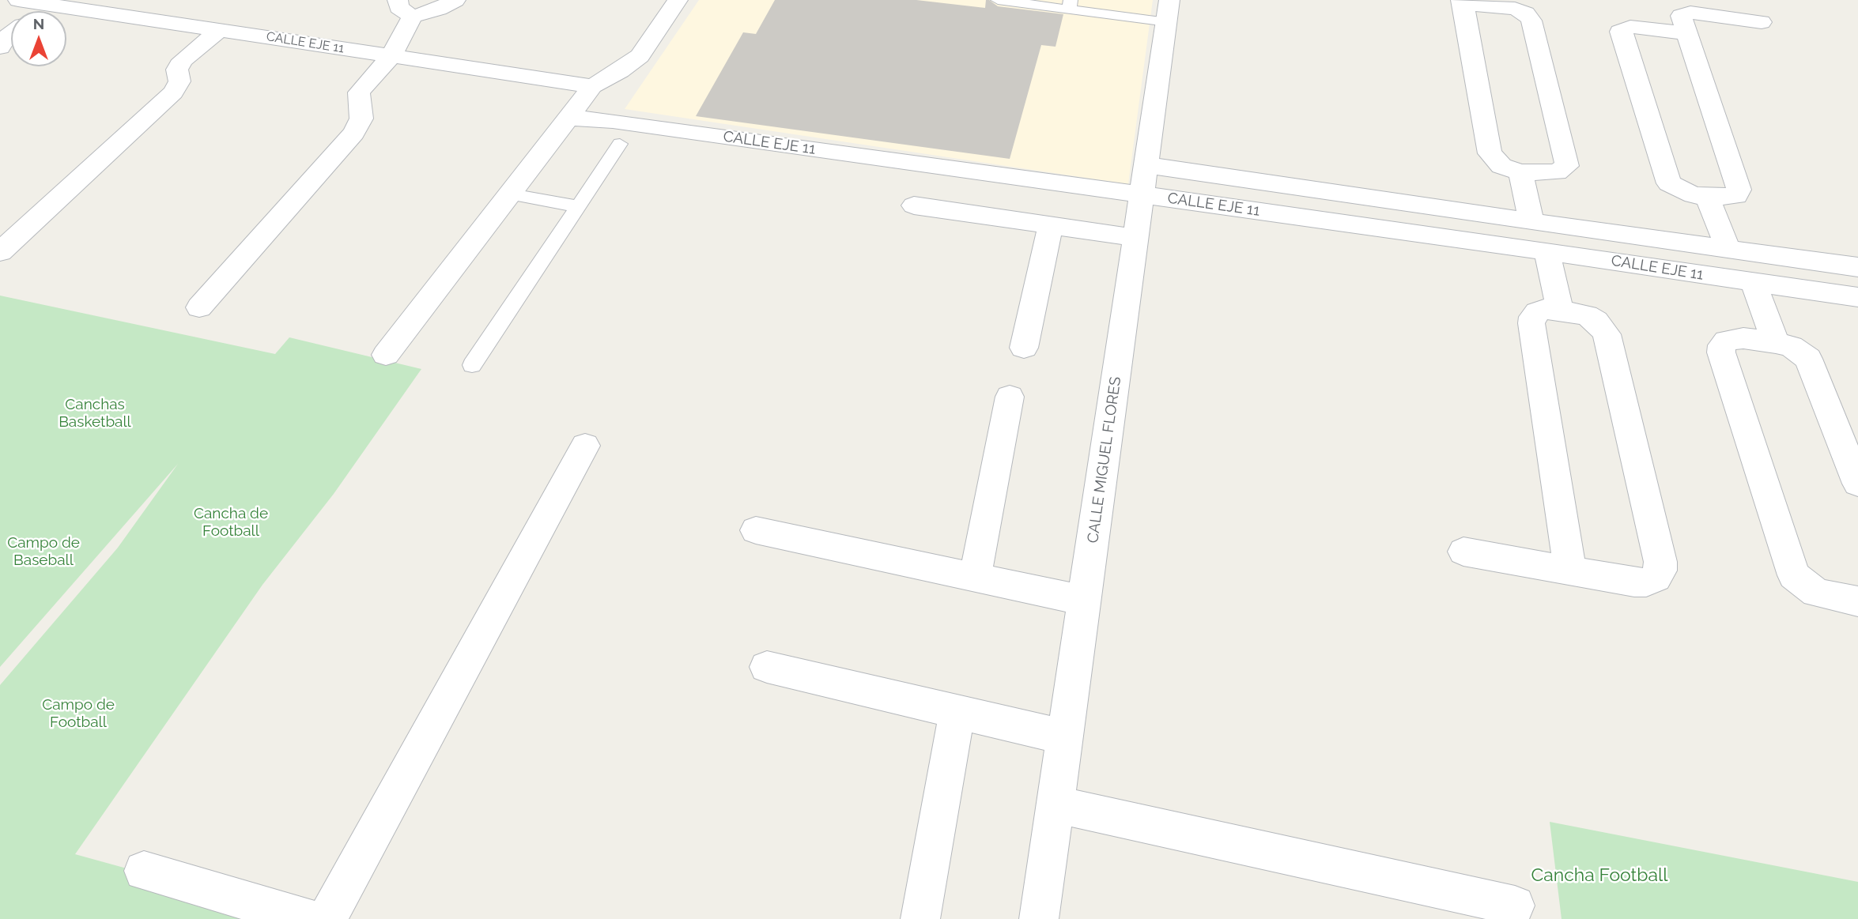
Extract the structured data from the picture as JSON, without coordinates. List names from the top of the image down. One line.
{"streets":{"street":["CALLE EJE 11","CALLE MIGUEL FLORES"]},"crossings":[["CALLE EJE 11","CALLE MIGUEL FLORES"]],"parks":["Canchas Basketball","Cancha de Football","Campo de Baseball","Campo de Football","Cancha Football"],"north":"top"}
